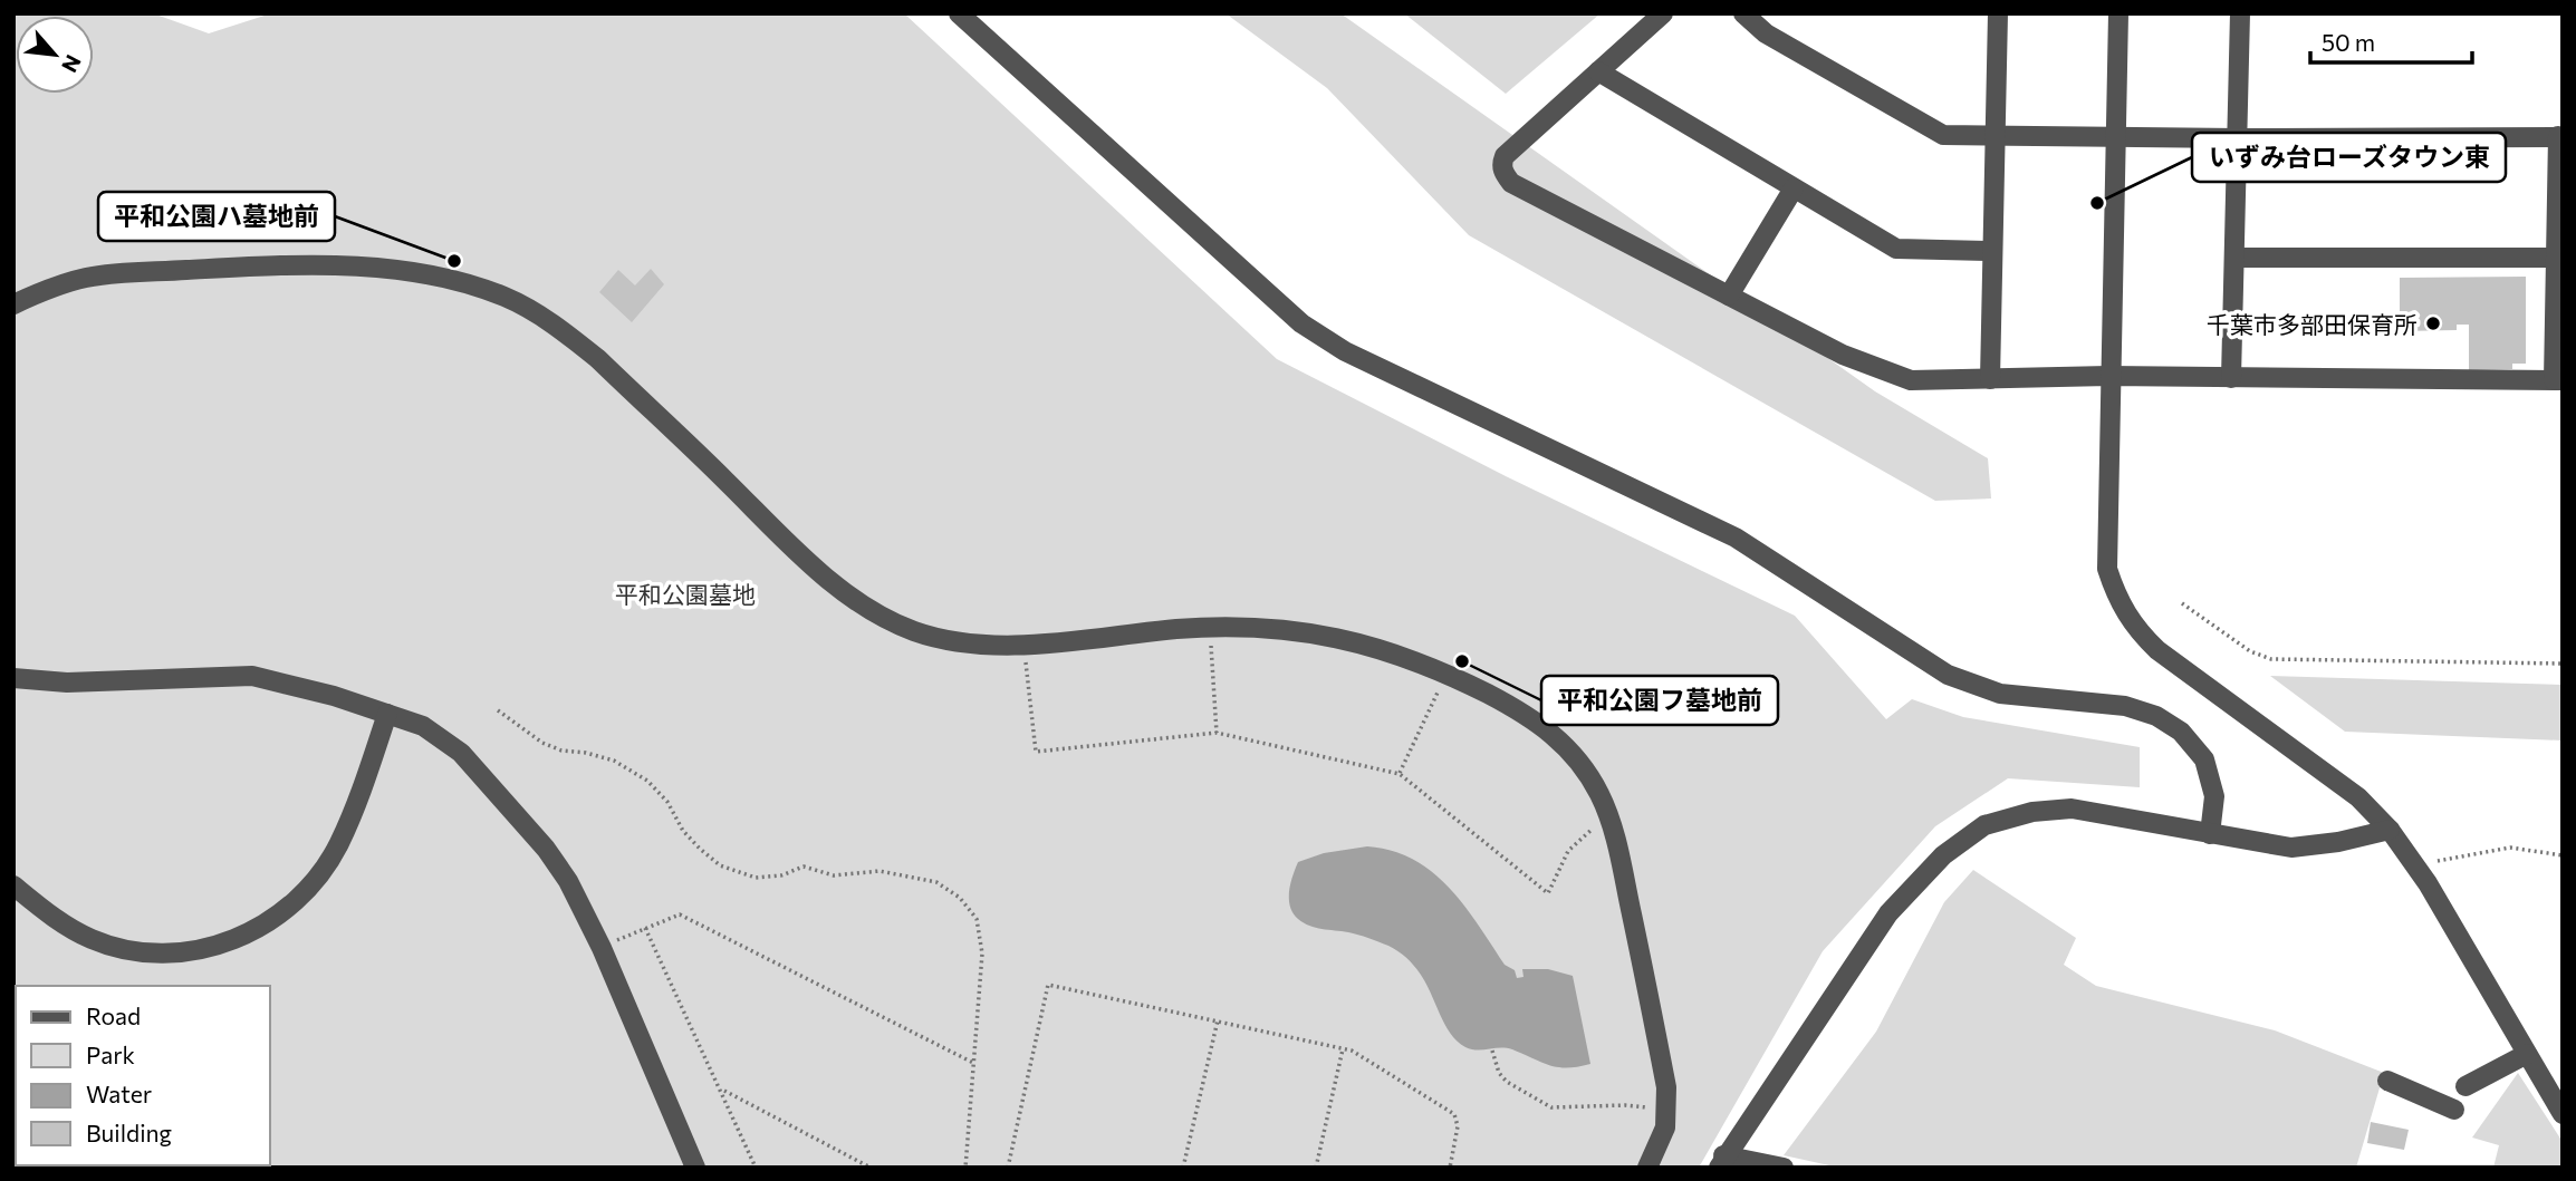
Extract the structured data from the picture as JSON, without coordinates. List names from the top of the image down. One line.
{"parks":["平和公園墓地"],"places":["いずみ台ローズタウン東","平和公園ハ墓地前","千葉市多部田保育所","平和公園フ墓地前"],"legend":["Road","Park","Water","Building"],"scale_bar":"50 m","north":"bottom right"}
